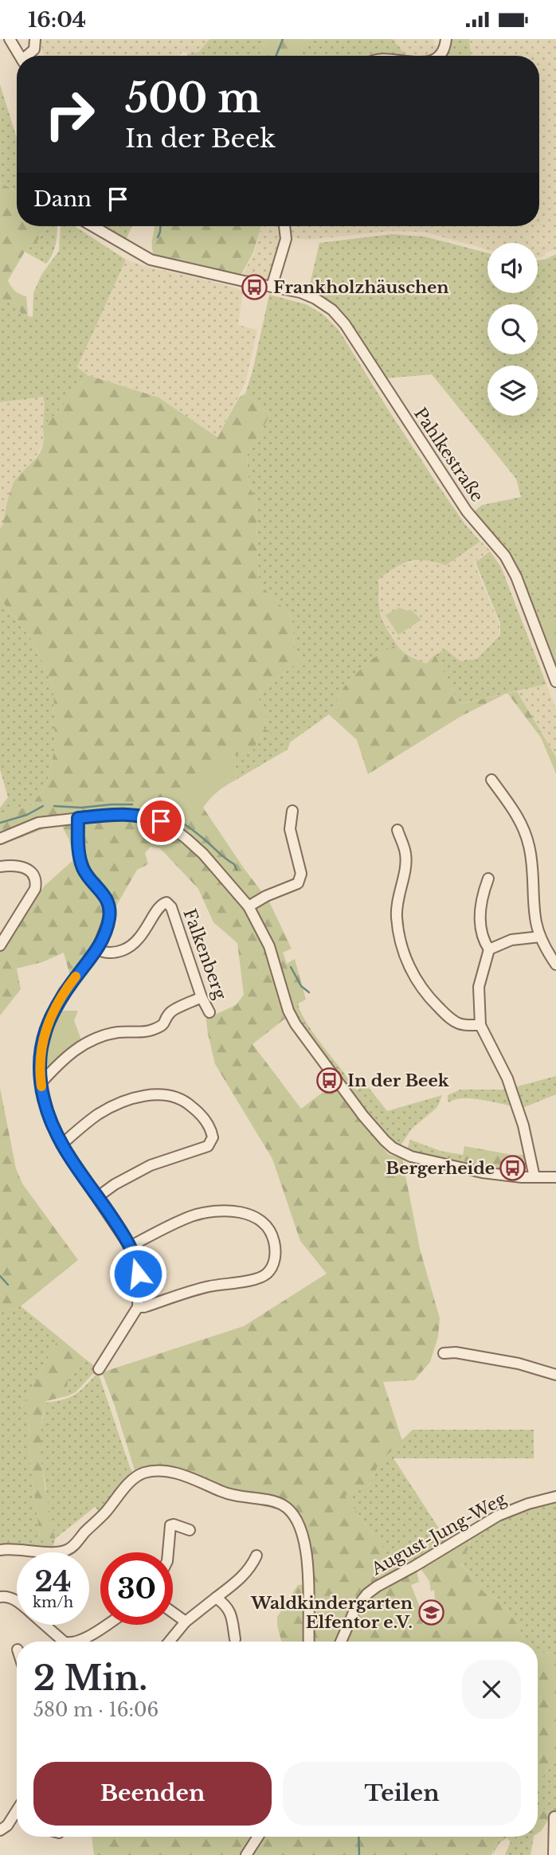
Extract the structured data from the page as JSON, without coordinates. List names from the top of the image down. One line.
{"streets":{"street":["Pahlkestraße","Falkenberg","August-Jung-Weg"]},"places":{"bus stop":["Frankholzhäuschen","In der Beek","Bergerheide"],"school or university":["Waldkindergarten Elfentor e.V."]},"page":{"status":"16:04","turn":["500 m","In der Beek"],"then":"Dann","speed":"24 km/h","limit":"30","heading":["2 Min.","580 m · 16:06"],"buttons":["Beenden","Teilen"]}}
